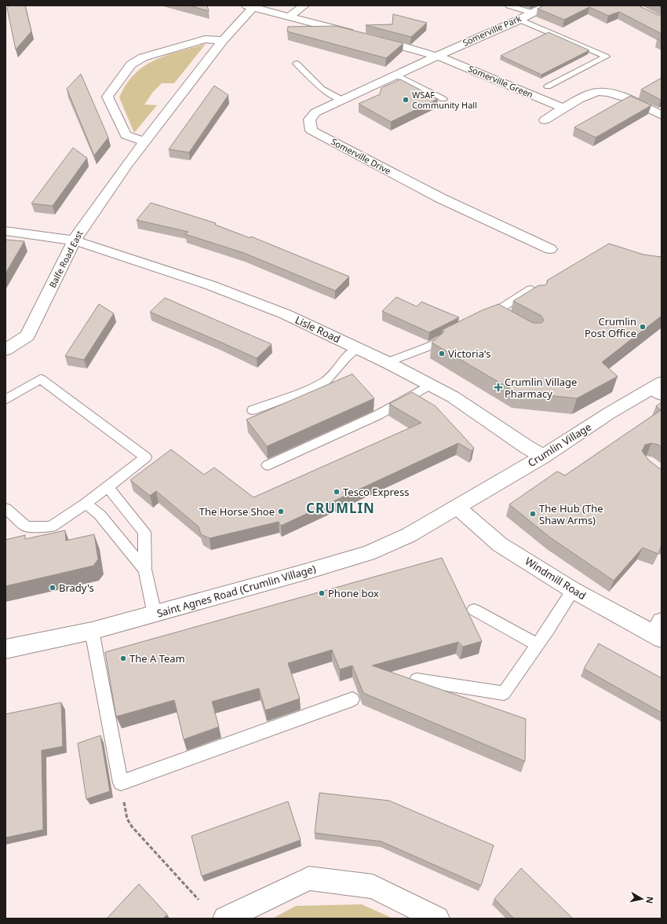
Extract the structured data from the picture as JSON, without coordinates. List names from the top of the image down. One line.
{"streets":{"street":["Somerville Park","Somerville Green","Somerville Drive","Balfe Road East","Lisle Road","Crumlin Village","Windmill Road","Saint Agnes Road (Crumlin Village)"]},"crossings":[["Somerville Park","Somerville Green"],["Somerville Park","Somerville Drive"],["Somerville Green","Somerville Drive"],["Balfe Road East","Lisle Road"],["Lisle Road","Crumlin Village"],["Crumlin Village","Windmill Road"],["Crumlin Village","Saint Agnes Road (Crumlin Village)"],["Windmill Road","Saint Agnes Road (Crumlin Village)"]],"districts":["CRUMLIN"],"places":{"other":["WSAF Community Hall","Crumlin Post Office","Victoria's","Tesco Express","The Horse Shoe","The Hub (The Shaw Arms)","Brady's","Phone box","The A Team"],"health":["Crumlin Village Pharmacy"]},"north":"right"}
